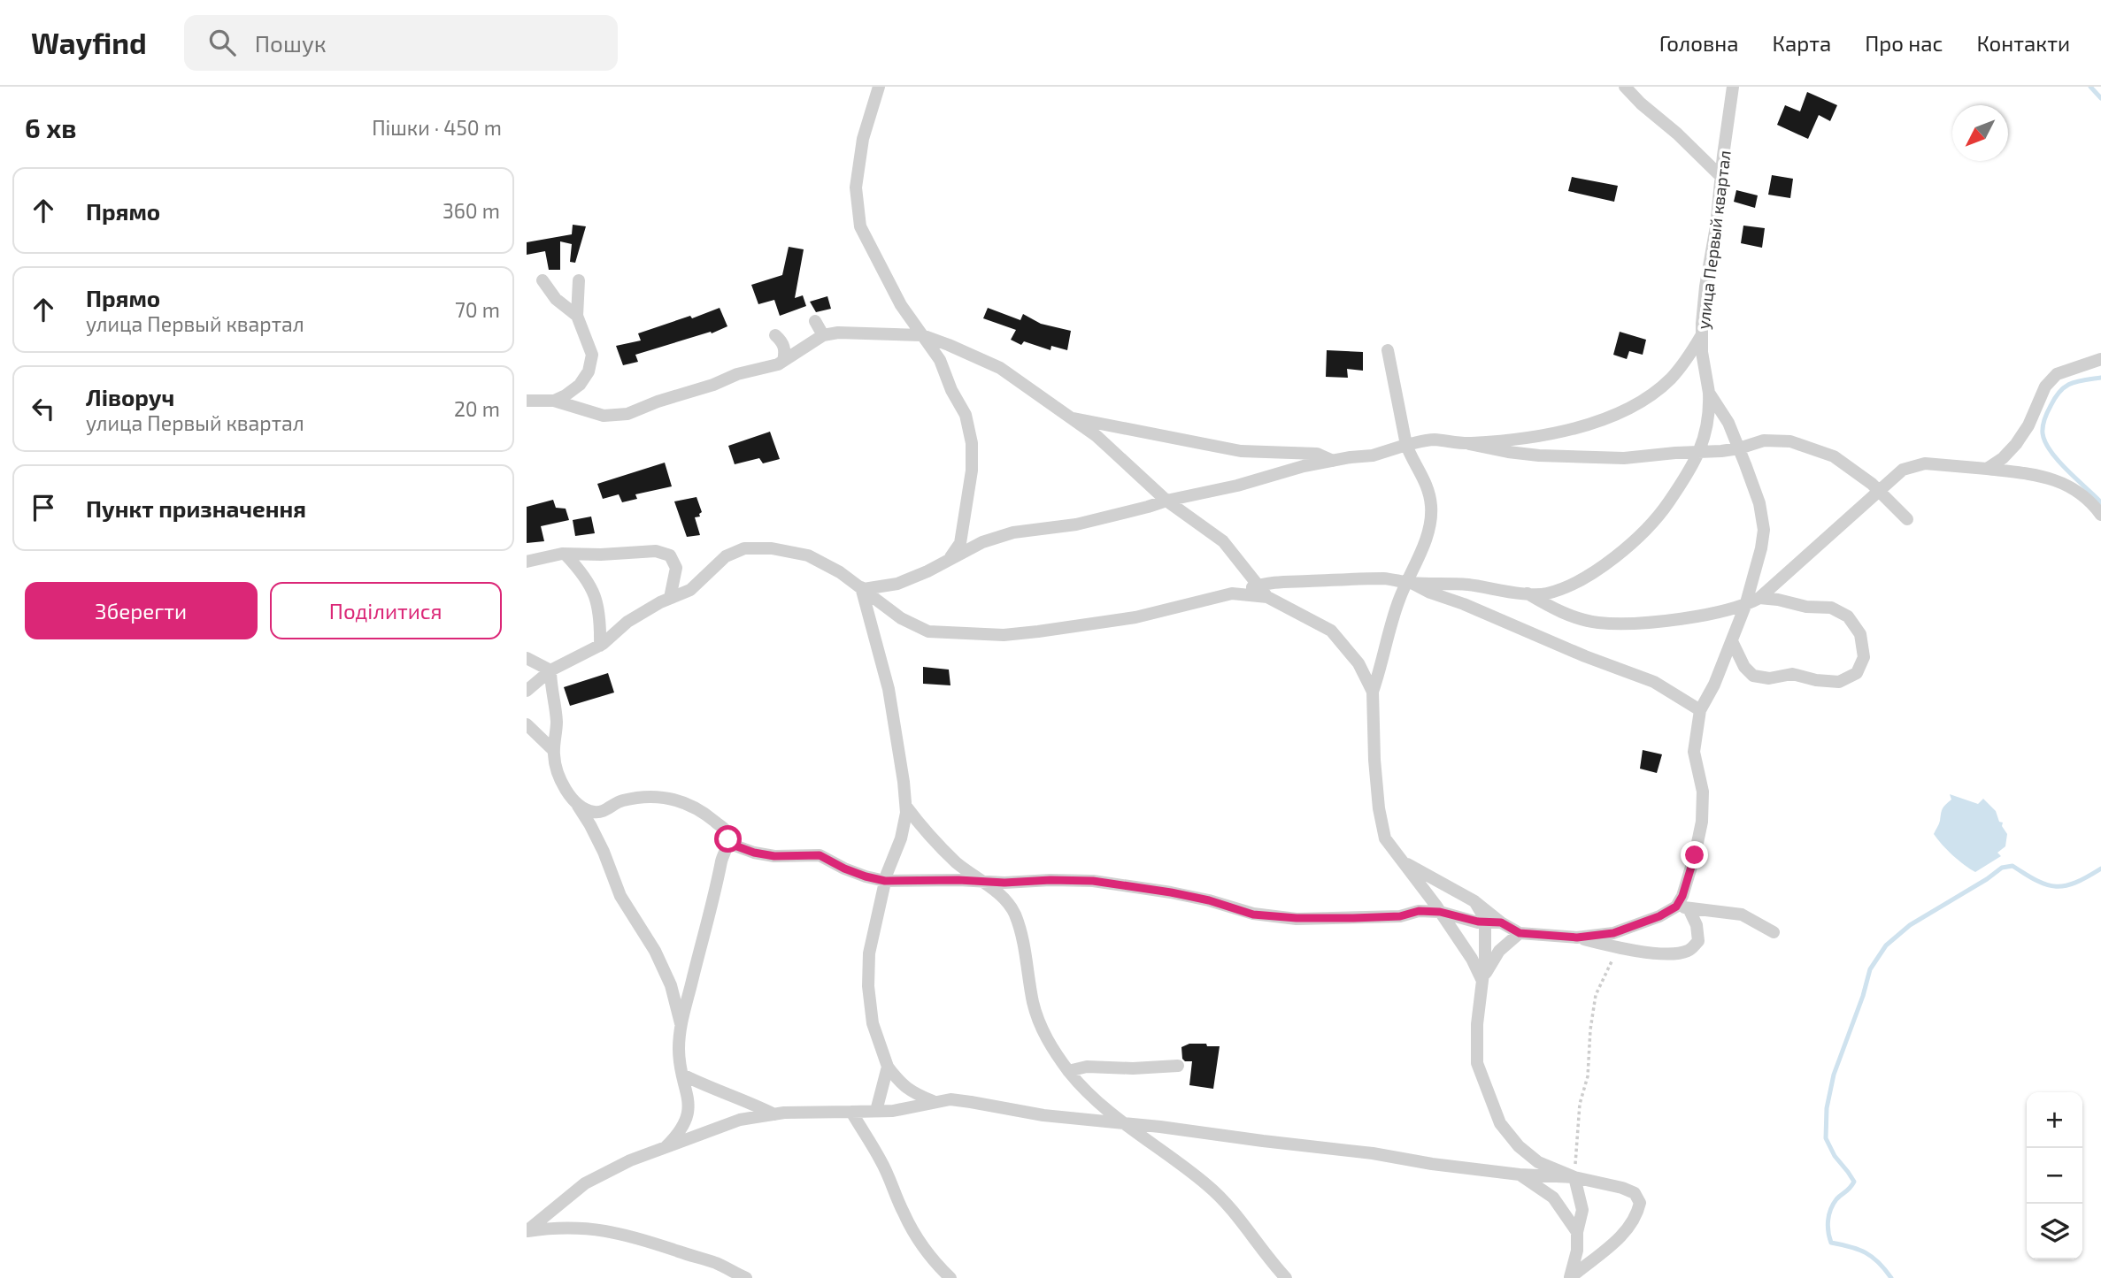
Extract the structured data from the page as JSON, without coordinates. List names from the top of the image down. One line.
{"streets":{"street":["улица Первый квартал"]},"north":"bottom left","page":{"header":"Wayfind","search":"Пошук","nav":["Головна","Карта","Про нас","Контакти"],"heading":["6 хв","Пішки · 450 m"],"list":[["Прямо","360 m"],["Прямо","улица Первый квартал","70 m"],["Ліворуч","улица Первый квартал","20 m"],"Пункт призначення"],"buttons":["Зберегти","Поділитися"],"map_buttons":["+","−"]}}
